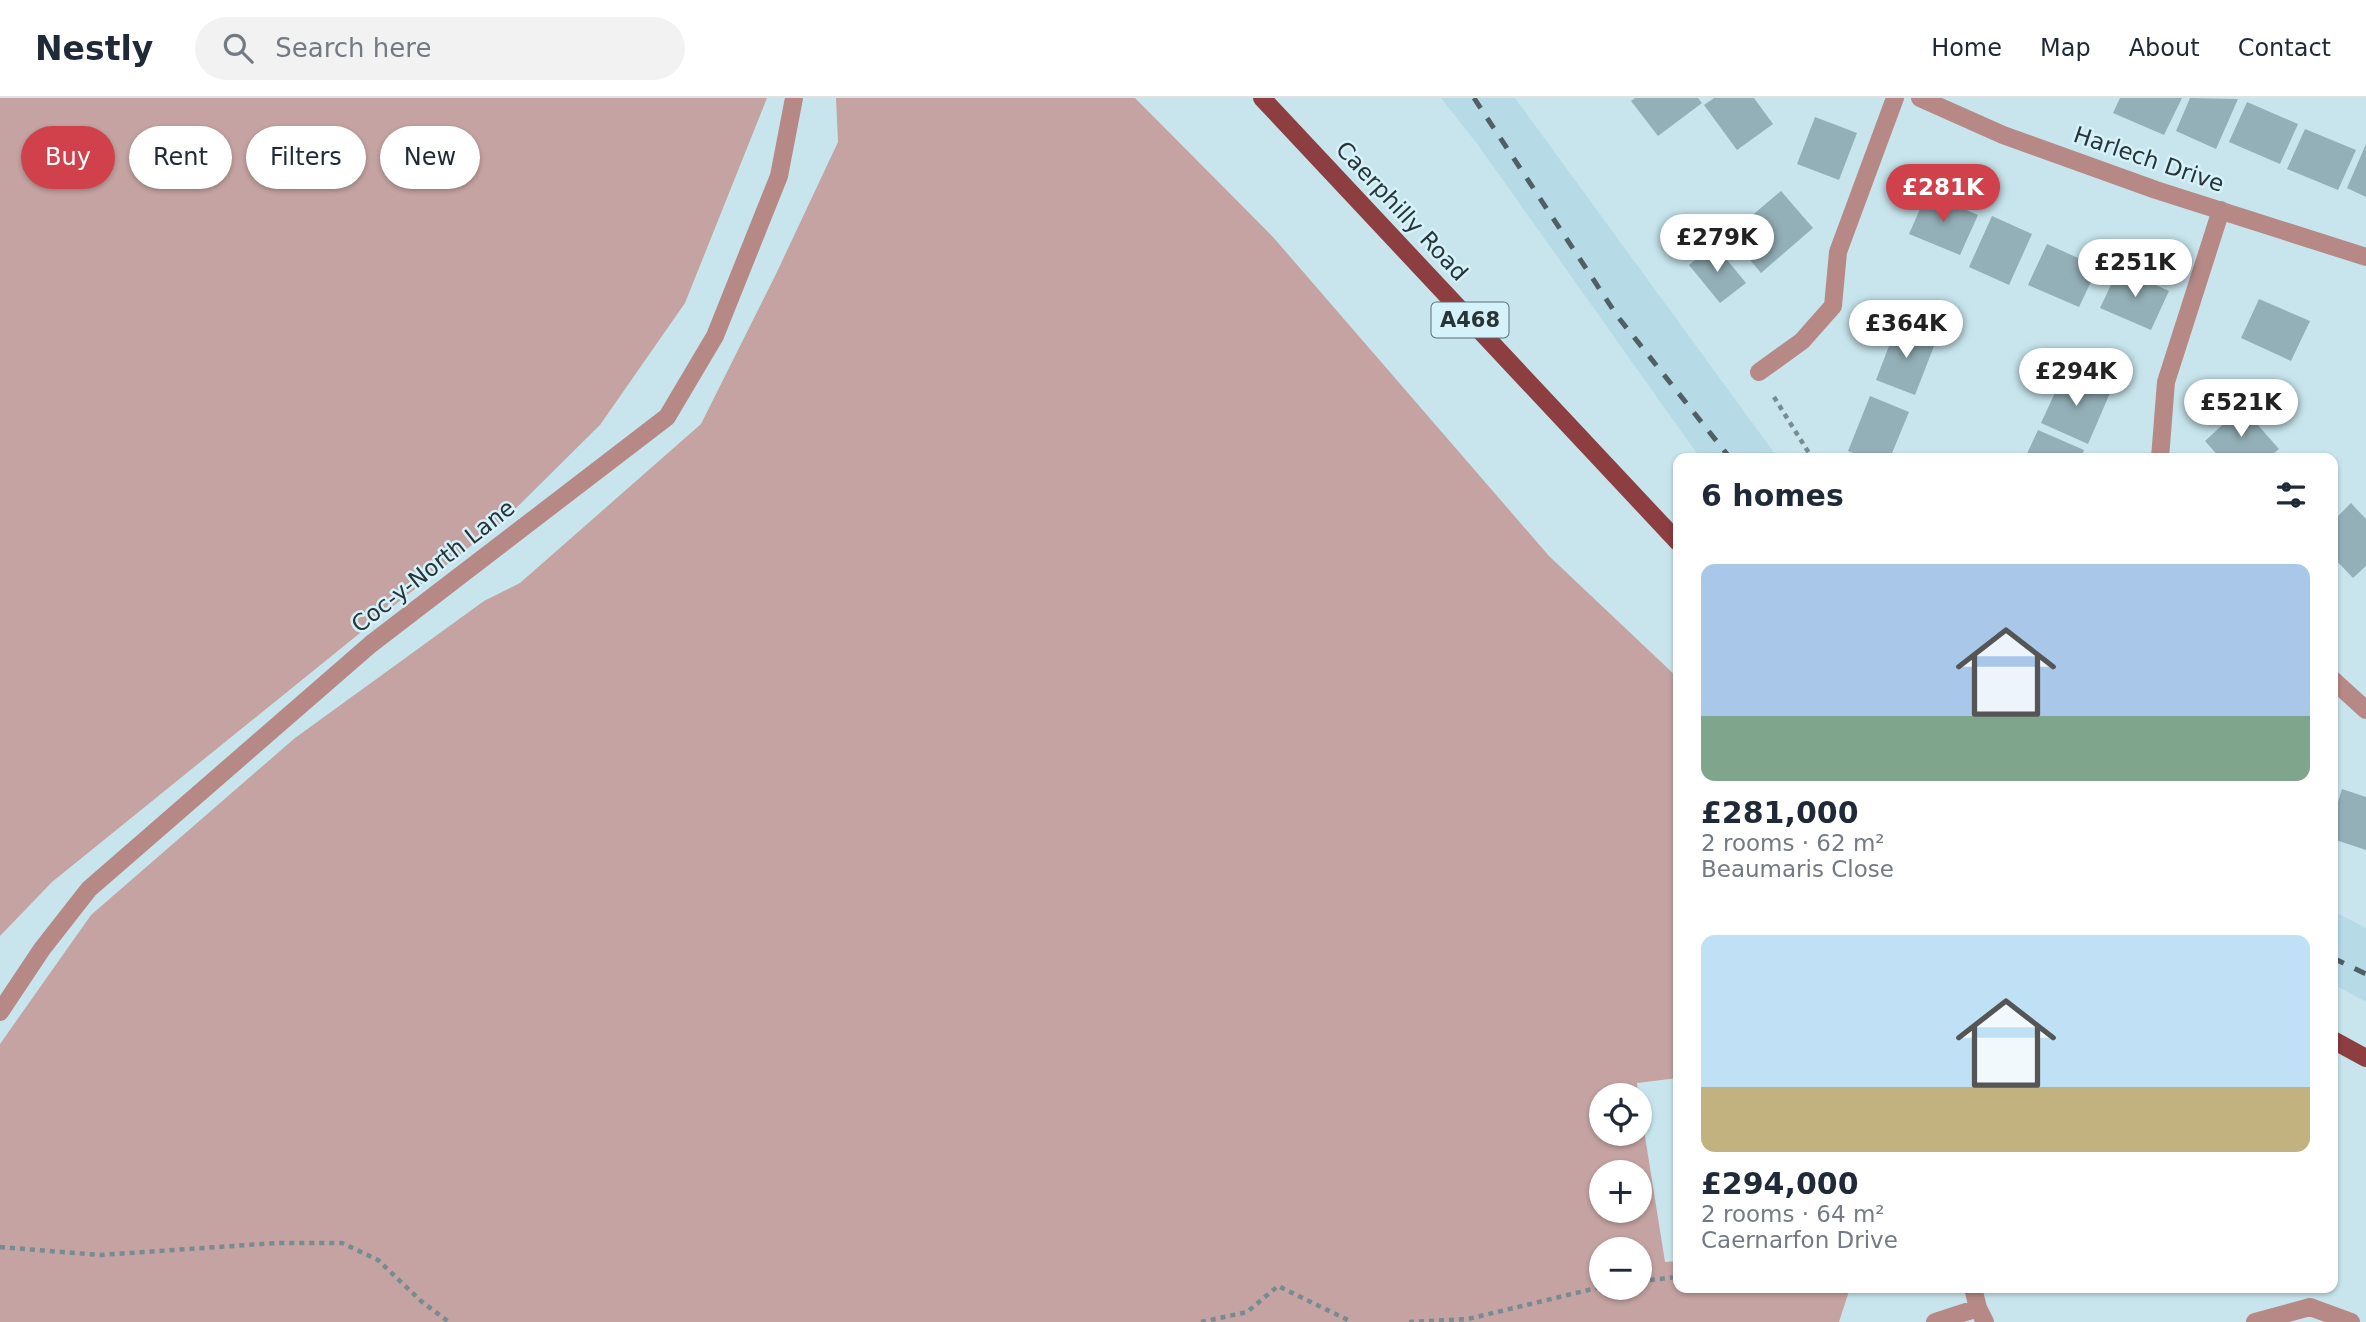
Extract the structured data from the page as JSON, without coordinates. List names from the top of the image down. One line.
{"streets":{"main road":["Caerphilly Road","A468"],"street":["Harlech Drive","Coc-y-North Lane"]},"page":{"header":"Nestly","search":"Search here","nav":["Home","Map","About","Contact"],"chip":["Buy","Rent","Filters","New"],"price":["£281K","£279K","£251K","£364K","£294K","£521K"],"heading":"6 homes","list":[{"name":"£281,000","note":"2 rooms · 62 m² · Beaumaris Close"},{"name":"£294,000","note":"2 rooms · 64 m² · Caernarfon Drive"}],"map_buttons":["+","−"]}}
